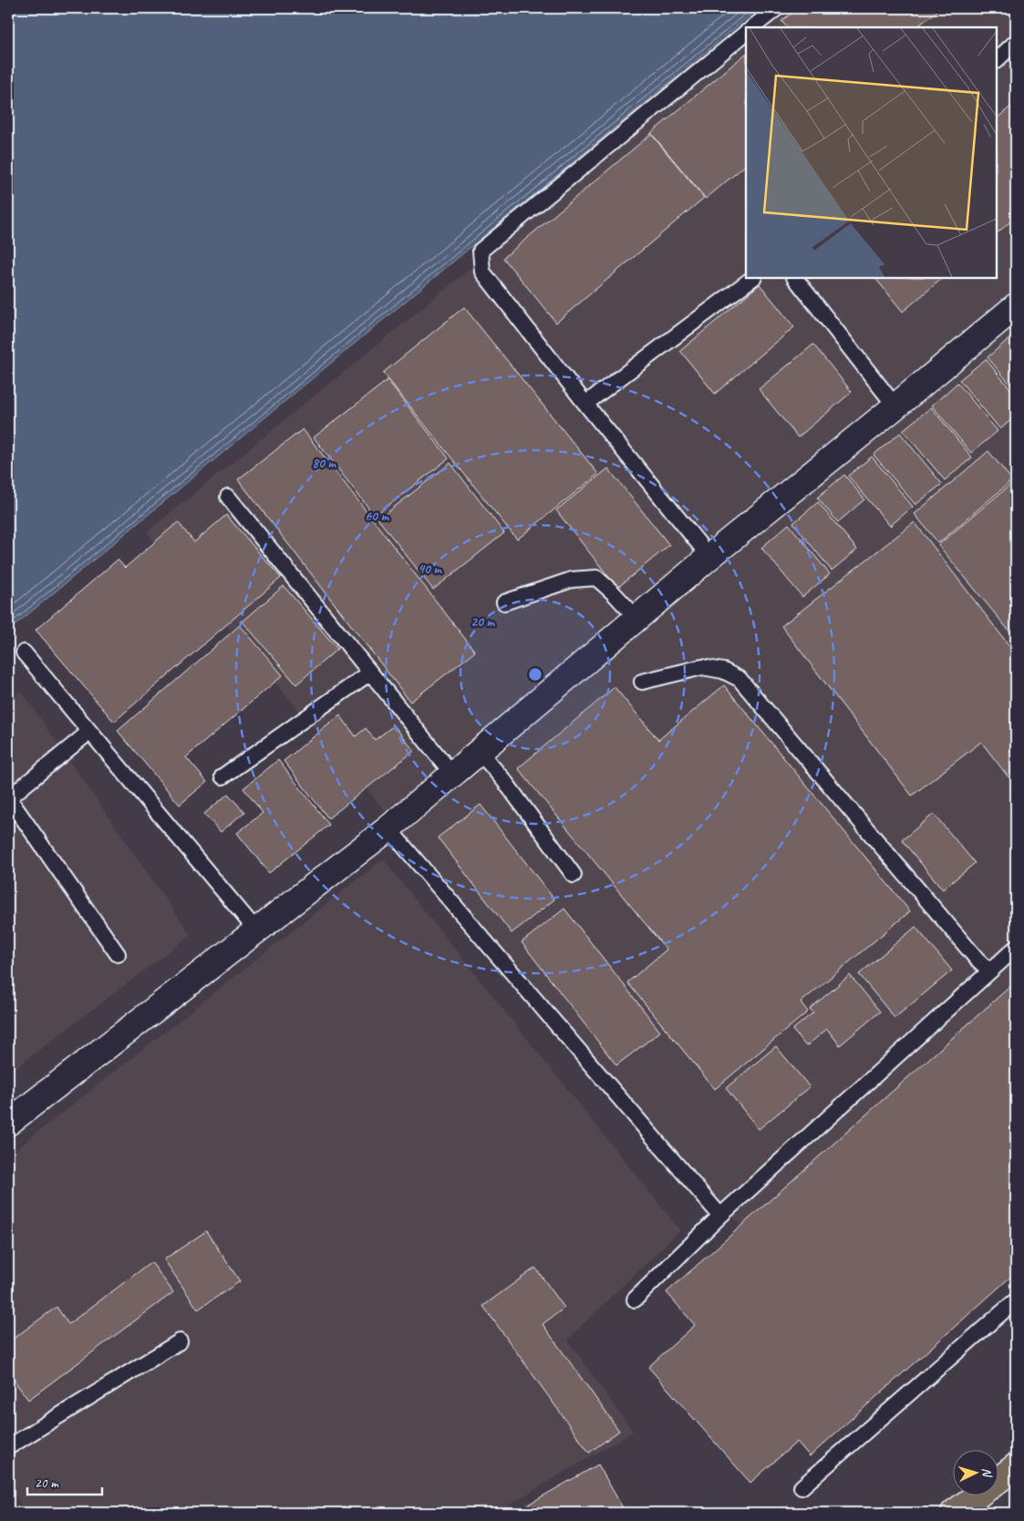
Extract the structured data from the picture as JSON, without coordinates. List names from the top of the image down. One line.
{"scale_bar":"20 m","north":"right","rings":["80 m","60 m","40 m","20 m"]}
